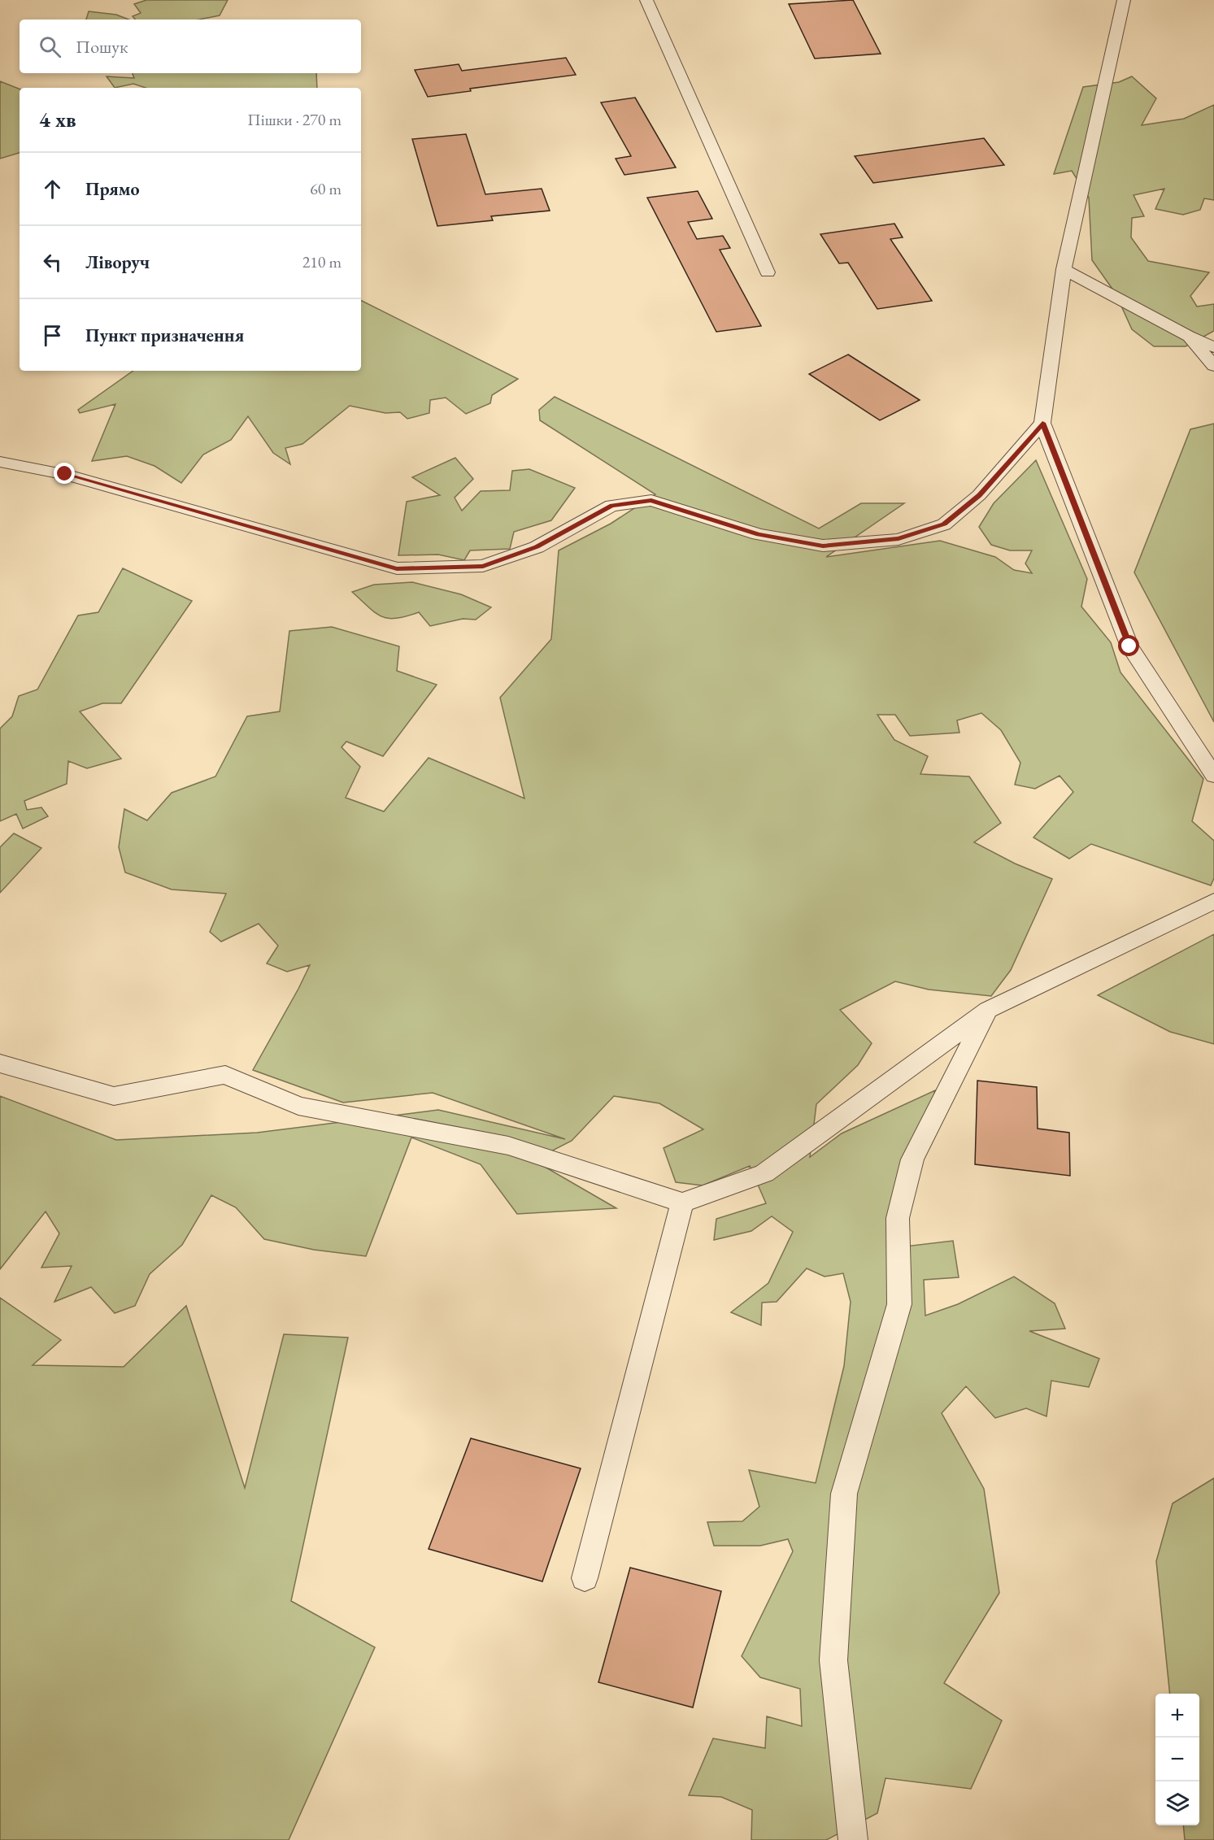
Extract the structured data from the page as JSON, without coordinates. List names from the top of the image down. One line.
{"page":{"search":"Пошук","heading":["4 хв","Пішки · 270 m"],"list":[["Прямо","60 m"],["Ліворуч","210 m"],"Пункт призначення"],"map_buttons":["+","−"]}}
